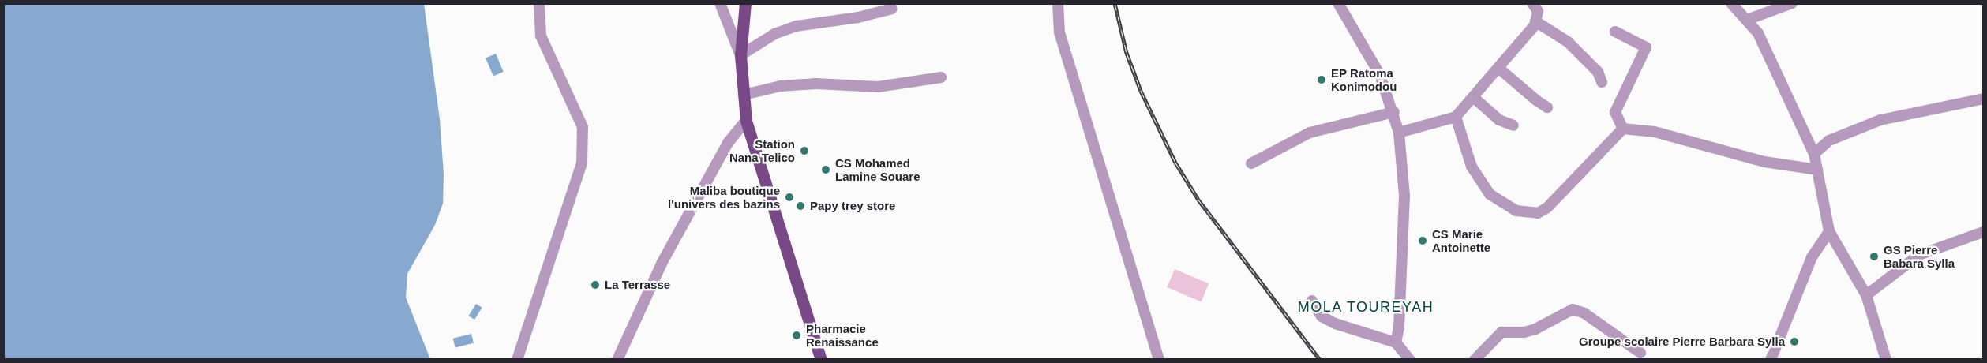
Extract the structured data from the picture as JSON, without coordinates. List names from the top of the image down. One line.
{"districts":["MOLA TOUREYAH"],"places":["EP Ratoma Konimodou","Station Nana Telico","CS Mohamed Lamine Souare","Maliba boutique l'univers des bazins","Papy trey store","CS Marie Antoinette","GS Pierre Babara Sylla","La Terrasse","Pharmacie Renaissance","Groupe scolaire Pierre Barbara Sylla"]}
